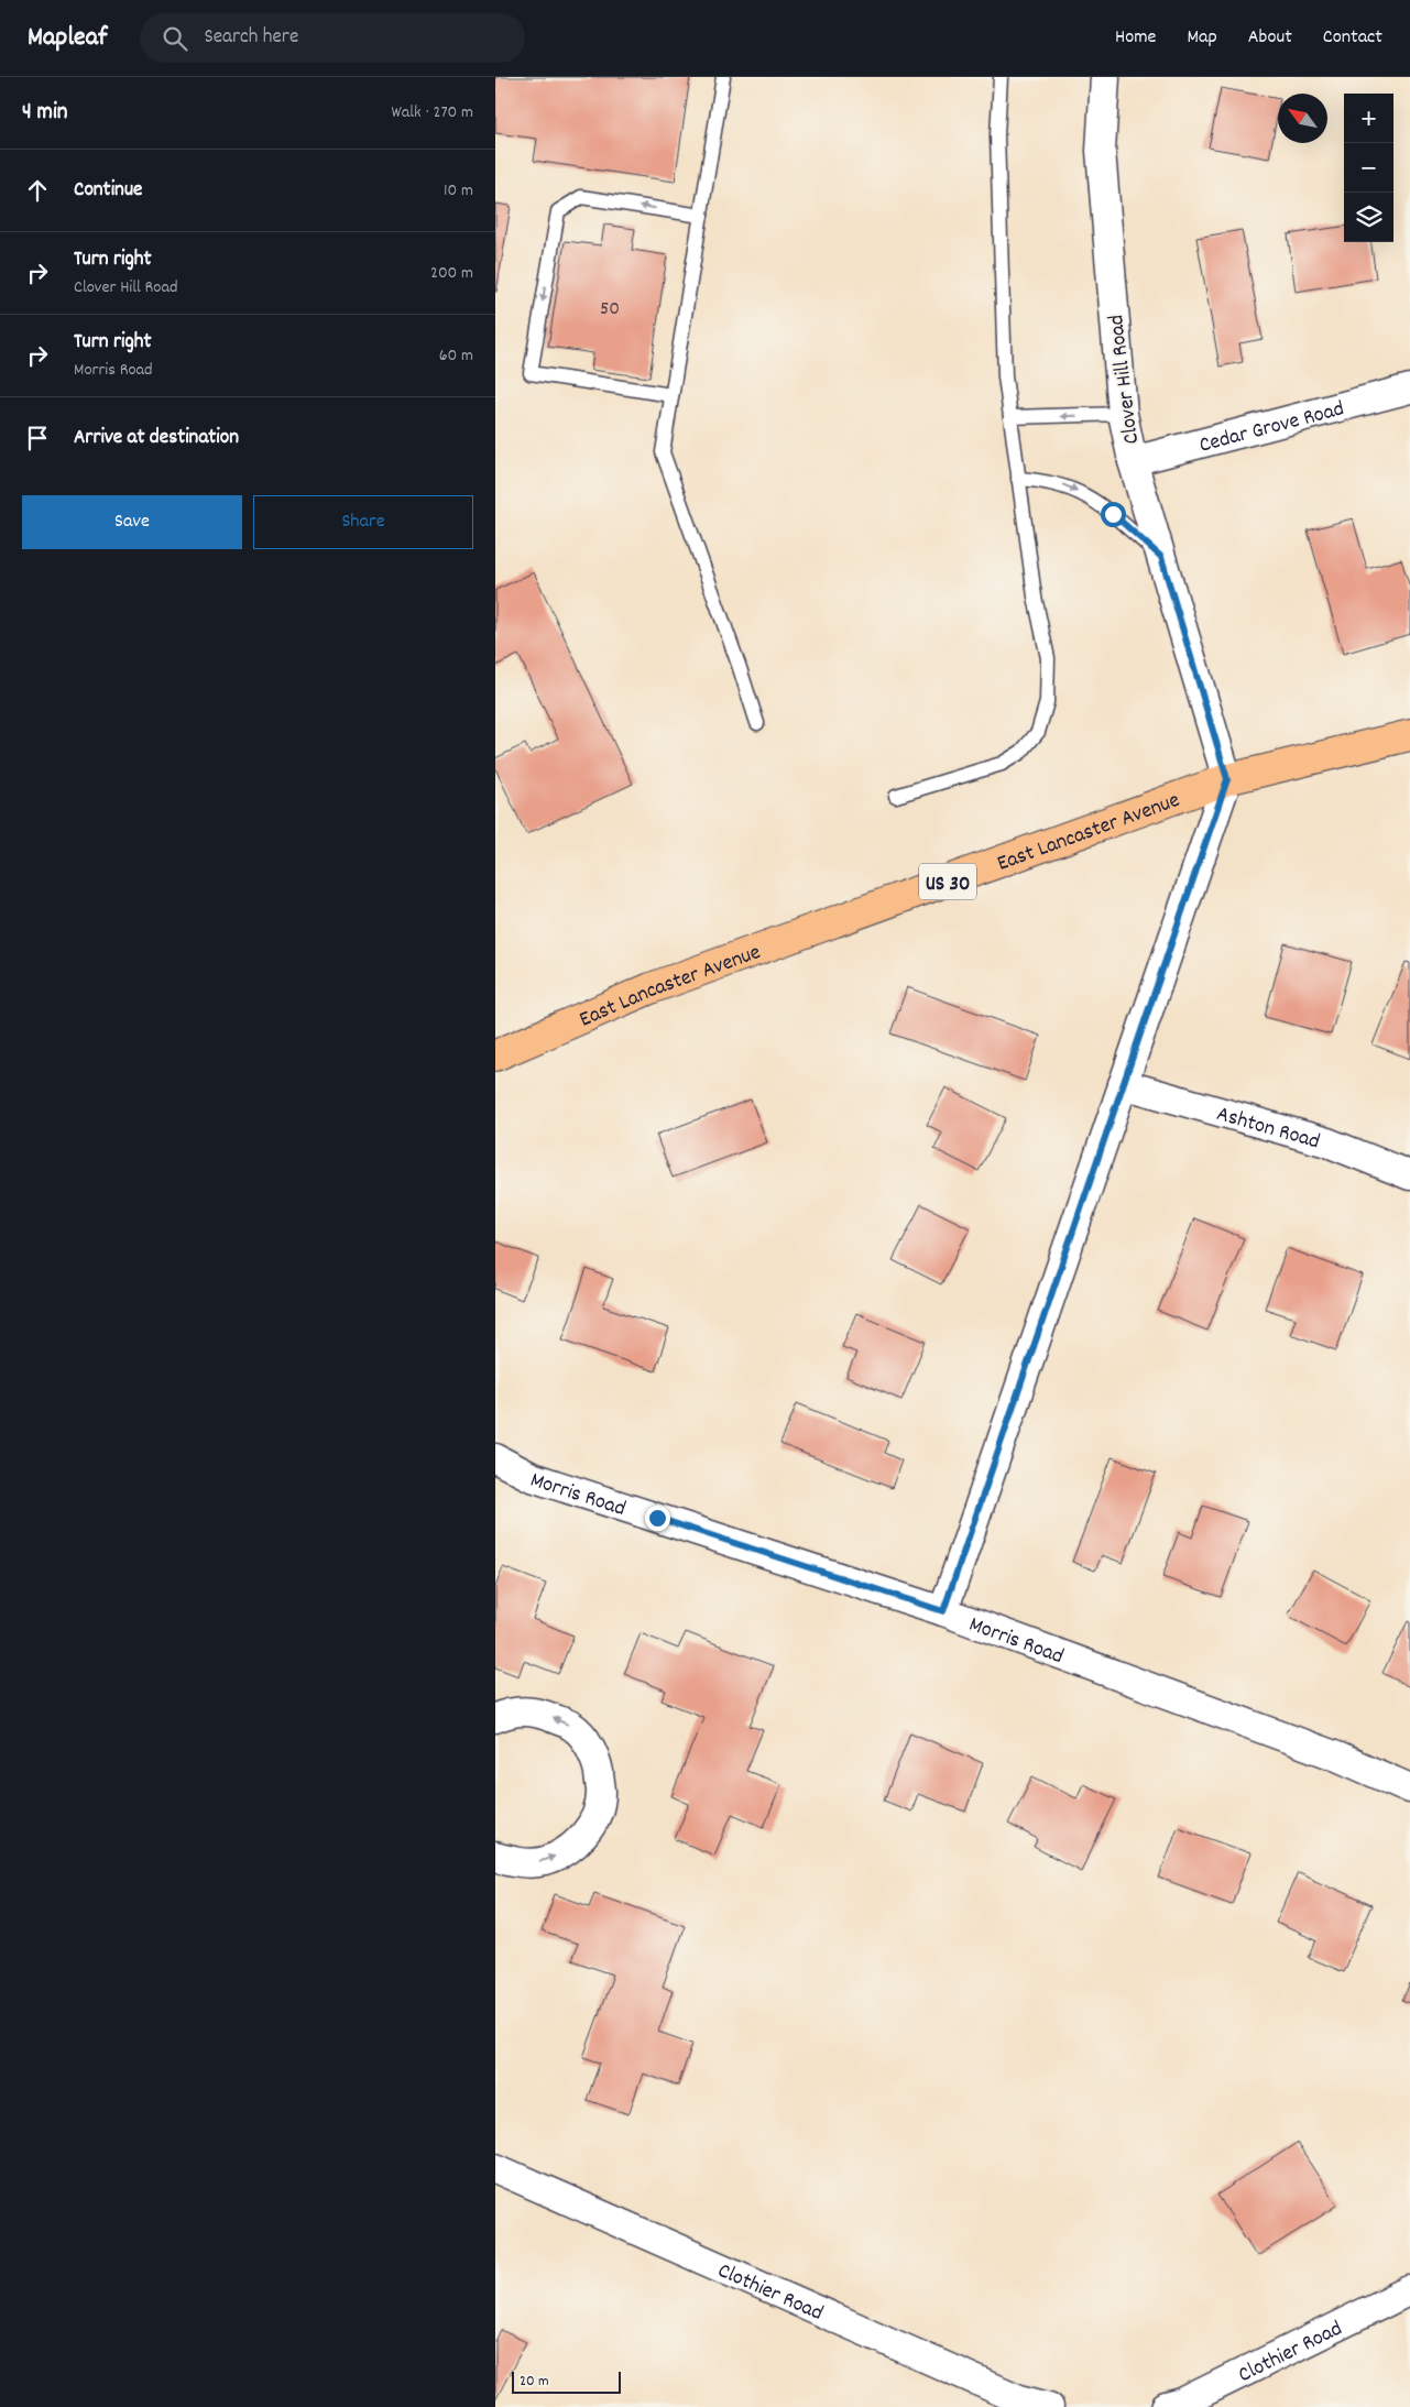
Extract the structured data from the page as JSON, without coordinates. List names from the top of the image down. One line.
{"streets":{"highway":["East Lancaster Avenue","US 30"],"street":["Clover Hill Road","Cedar Grove Road","Ashton Road","Morris Road","Clothier Road"]},"crossings":[["Clover Hill Road","Cedar Grove Road"],["Clover Hill Road","East Lancaster Avenue"]],"house_numbers":["50"],"scale_bar":"20 m","north":"top left","page":{"header":"Mapleaf","search":"Search here","nav":["Home","Map","About","Contact"],"heading":["4 min","Walk · 270 m"],"map_buttons":["+","−"],"list":[["Continue","10 m"],["Turn right","Clover Hill Road","200 m"],["Turn right","Morris Road","60 m"],"Arrive at destination"],"buttons":["Save","Share"],"scale":"20 m"}}
